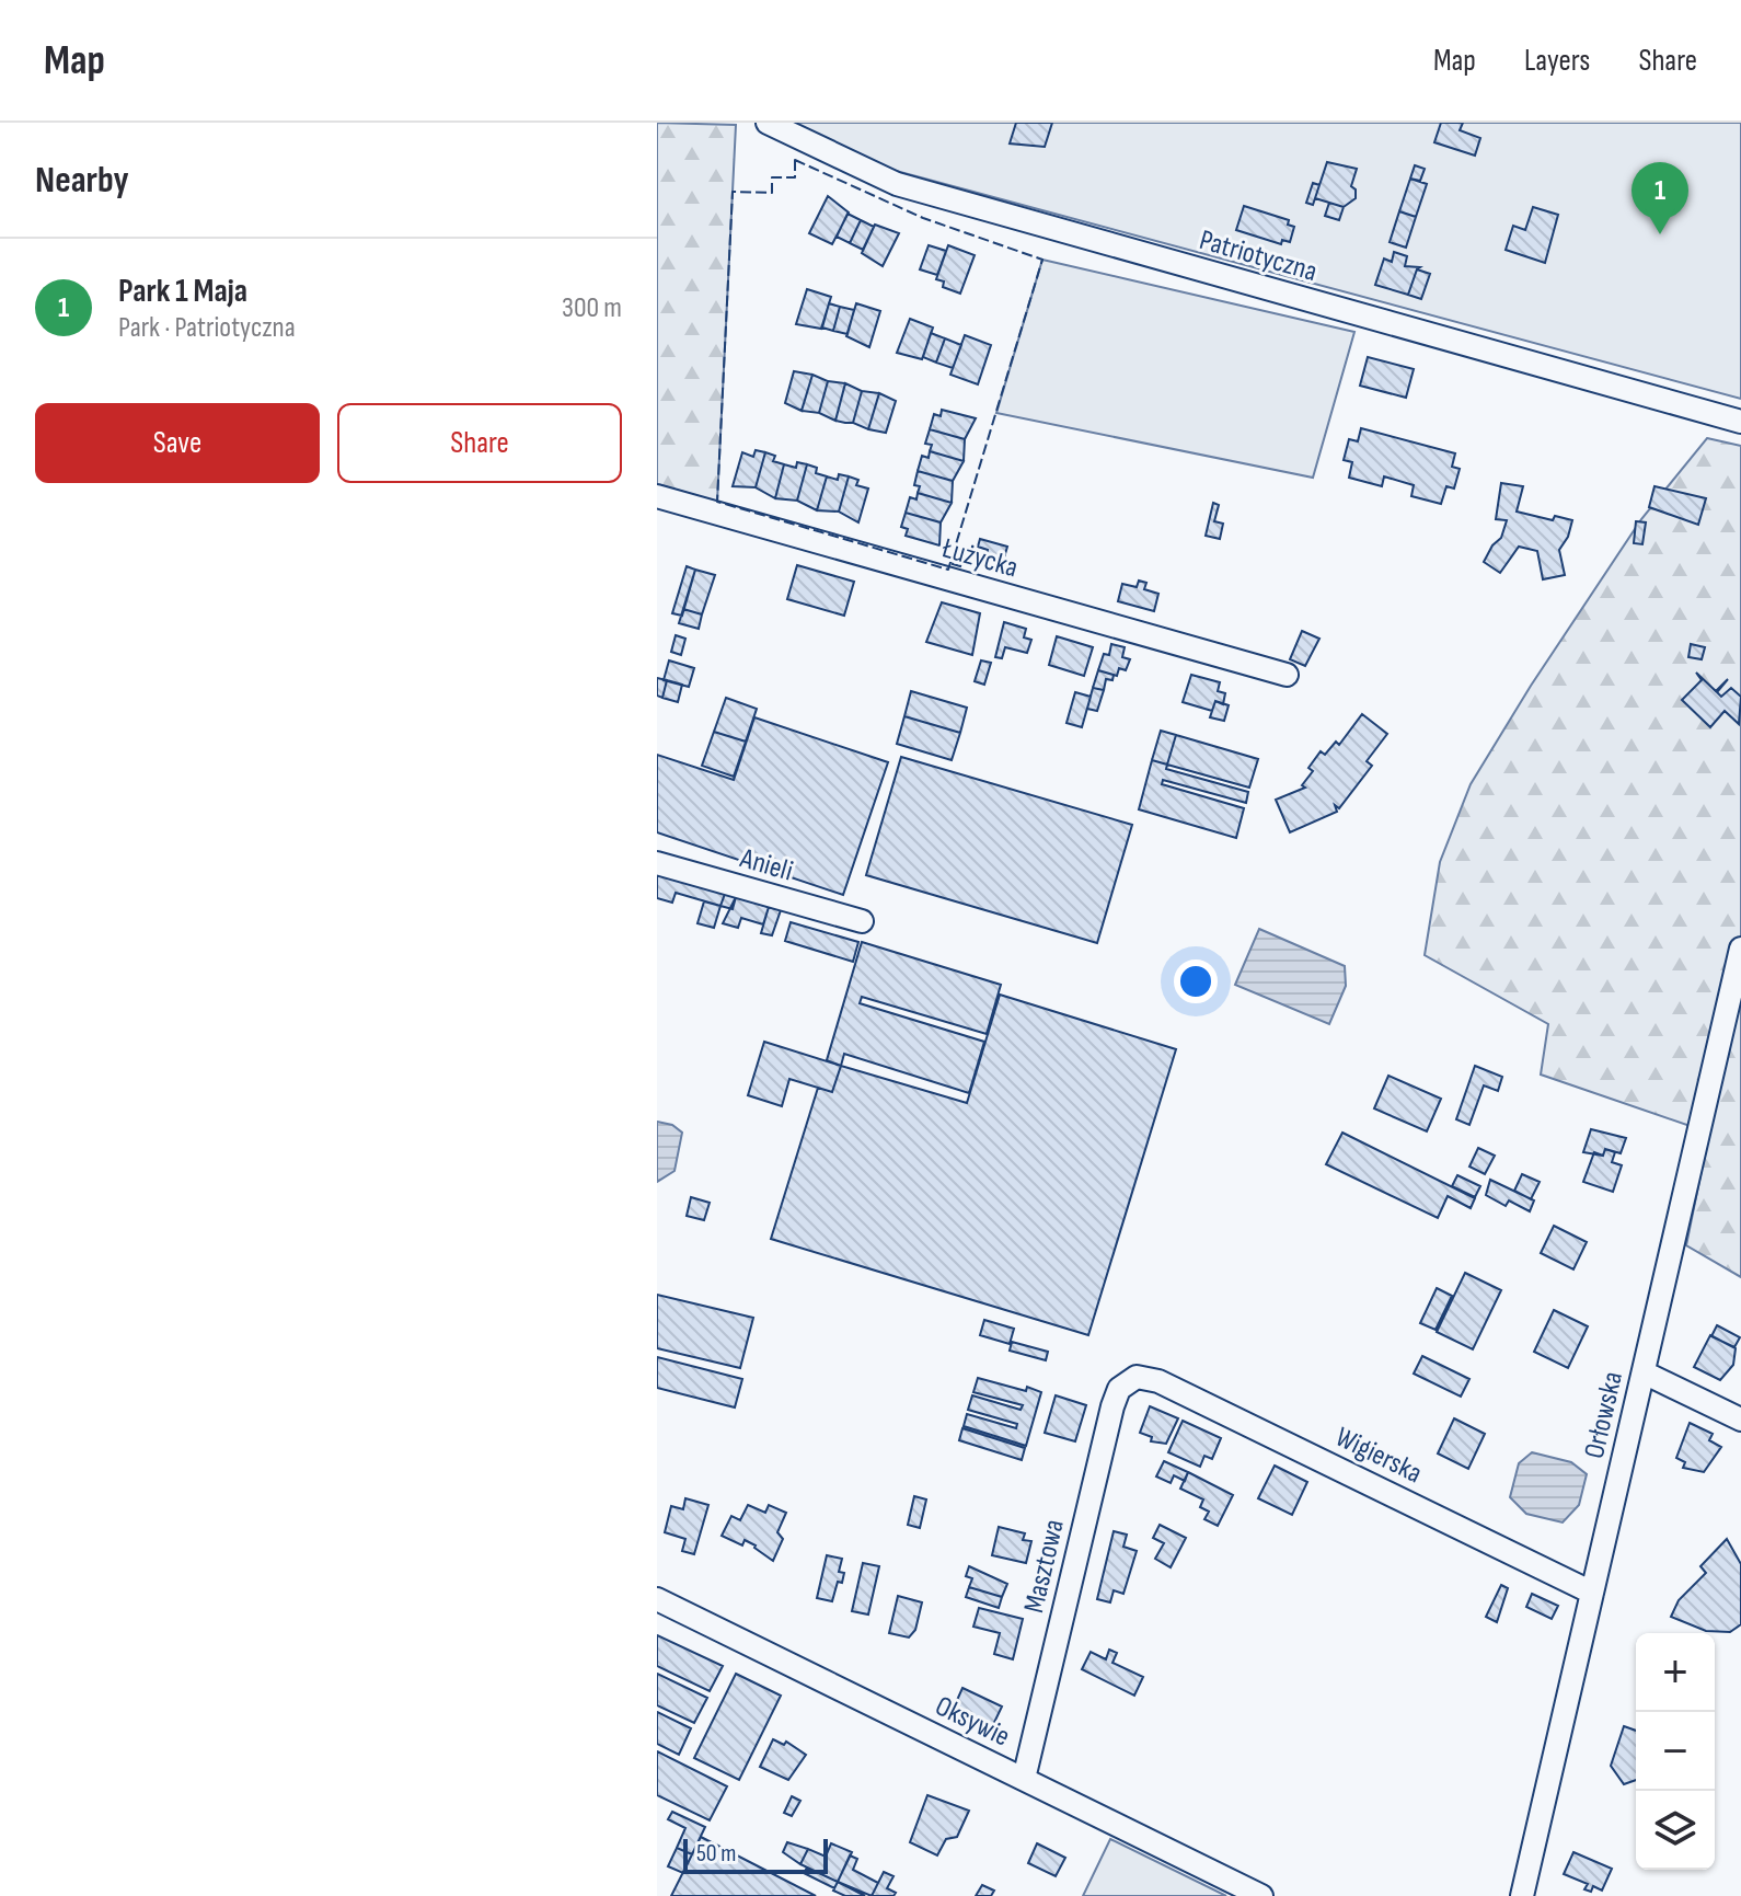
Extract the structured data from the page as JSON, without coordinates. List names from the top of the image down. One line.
{"streets":{"street":["Patriotyczna","Łużycka","Anieli","Orłowska","Wigierska","Masztowa","Oksywie"]},"crossings":[["Orłowska","Wigierska"],["Wigierska","Masztowa"],["Masztowa","Oksywie"]],"scale_bar":"50 m","page":{"header":"Map","nav":["Map","Layers","Share"],"heading":"Nearby","pins":"1","list":[{"mark":"1","name":"Park 1 Maja","note":"Park · Patriotyczna","value":"300 m"}],"buttons":["Save","Share"],"map_buttons":["+","−"],"scale":"50 m"}}
